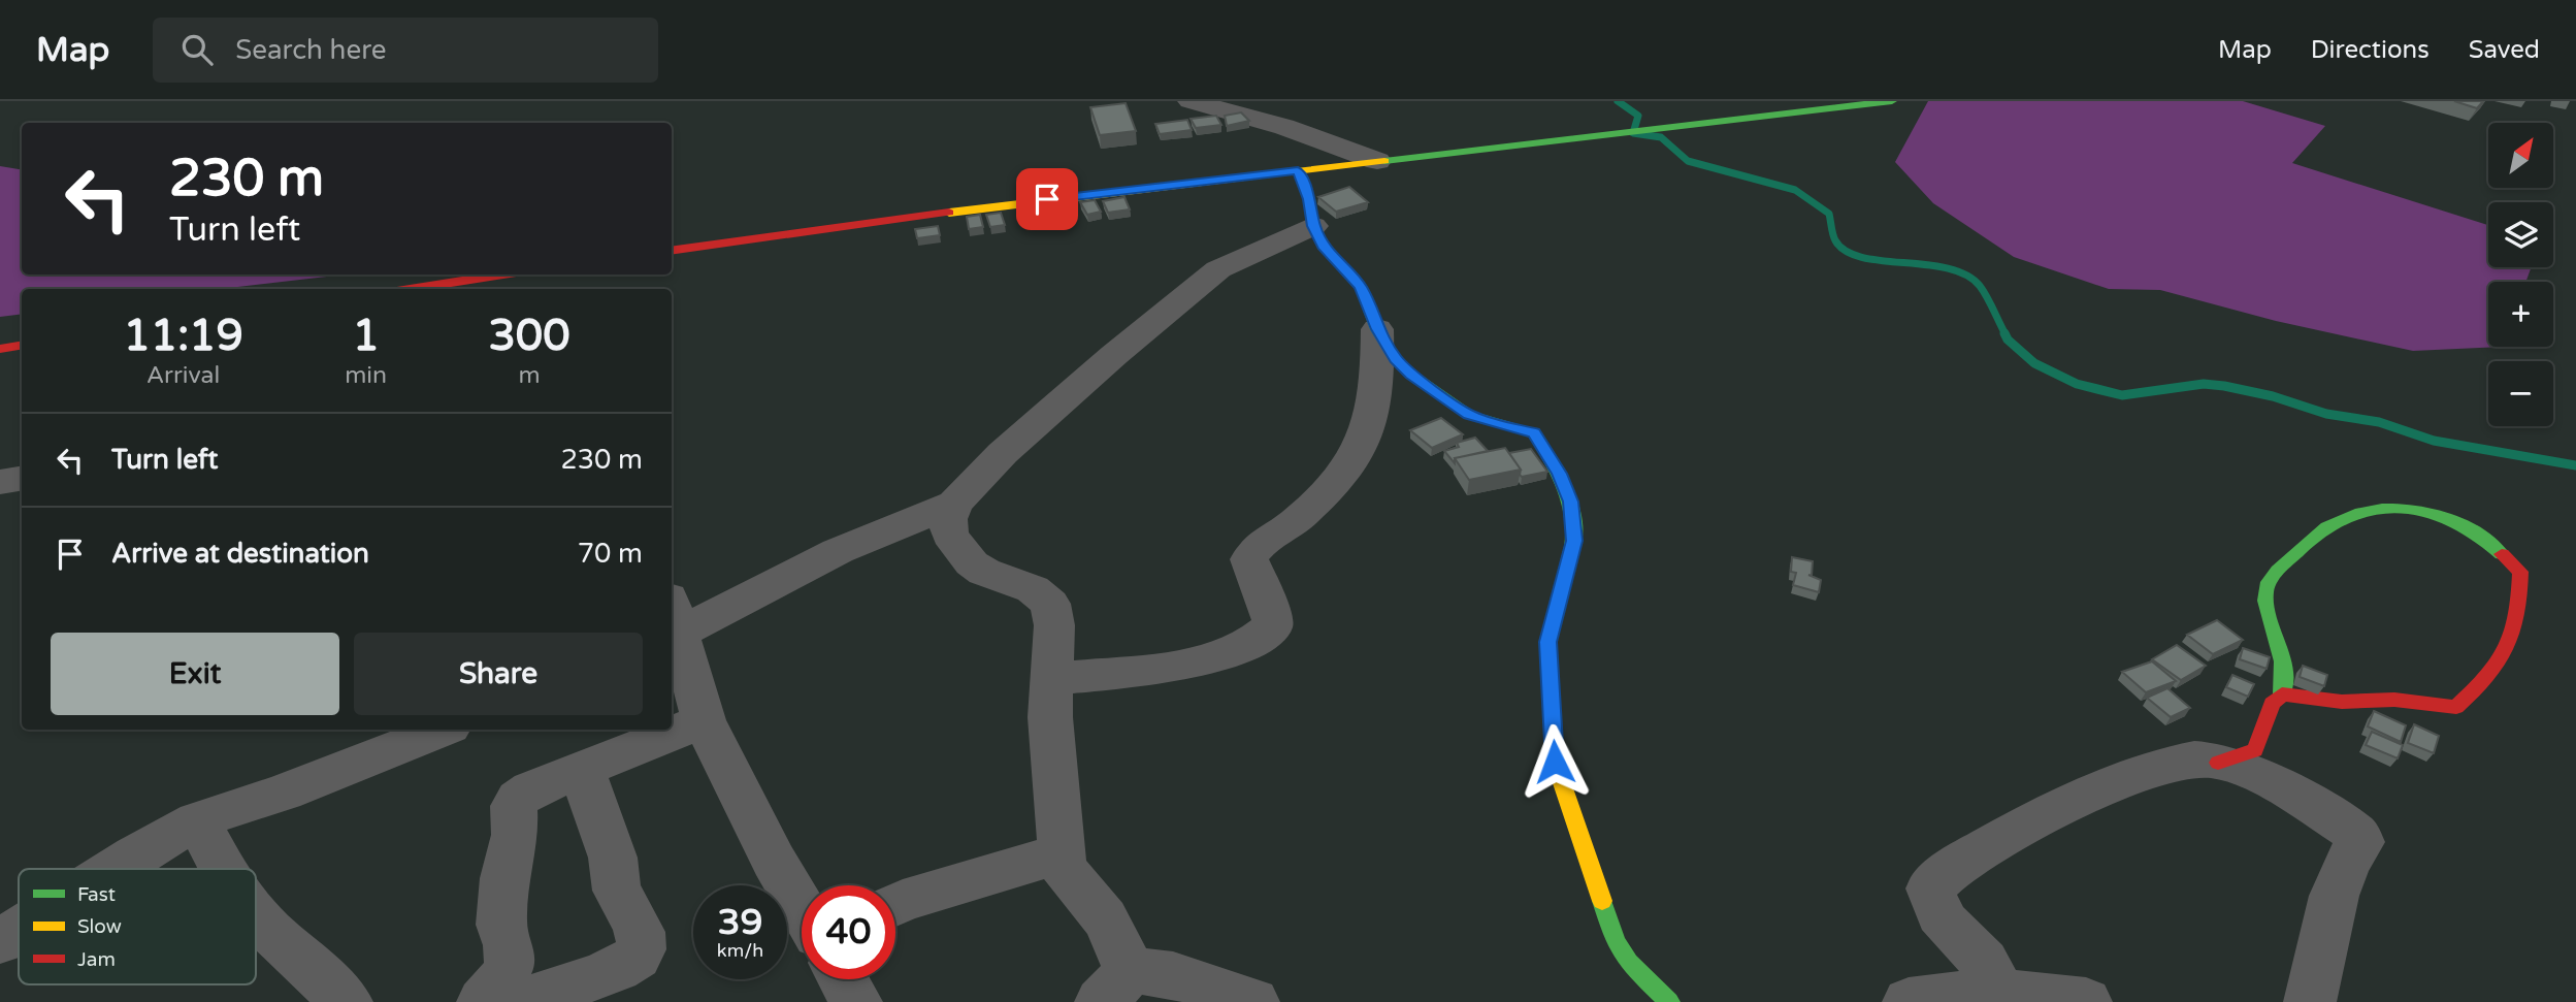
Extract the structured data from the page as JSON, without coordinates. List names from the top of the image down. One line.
{"legend":["Fast","Slow","Jam"],"north":"top right","page":{"header":"Map","search":"Search here","nav":["Map","Directions","Saved"],"map_buttons":["+","−"],"turn":["230 m","Turn left"],"eta":["11:19","Arrival","1","min","300","m"],"list":[{"name":"Turn left","value":"230 m"},{"name":"Arrive at destination","value":"70 m"}],"buttons":["Exit","Share"],"speed":"39 km/h","limit":"40"}}
